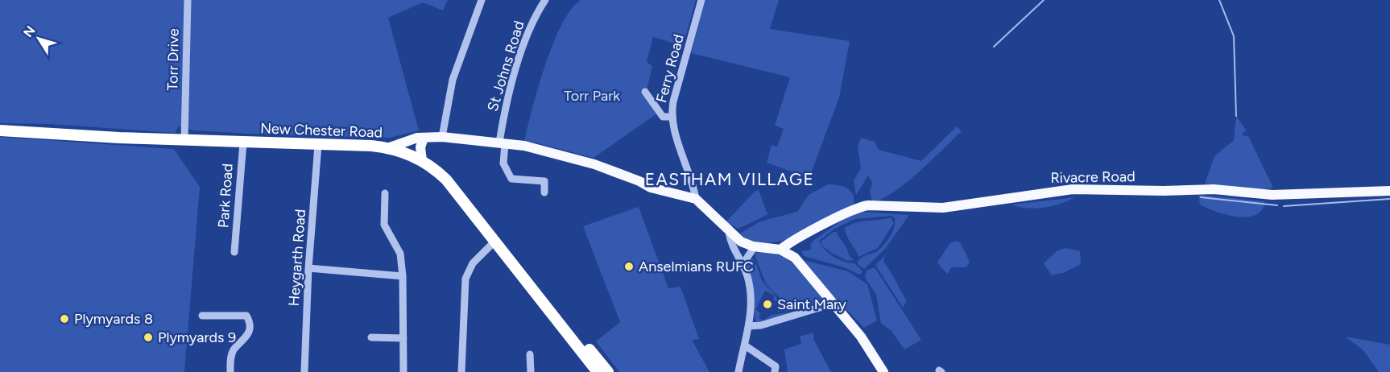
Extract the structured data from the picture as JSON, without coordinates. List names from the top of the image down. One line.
{"streets":{"highway":["New Chester Road"],"main road":["Rivacre Road"],"street":["Torr Drive","St Johns Road","Ferry Road","Park Road","Heygarth Road"]},"crossings":[["Torr Drive","New Chester Road"],["New Chester Road","Park Road"],["New Chester Road","Heygarth Road"]],"districts":["EASTHAM VILLAGE"],"parks":["Torr Park"],"places":["Anselmians RUFC","Saint Mary","Plymyards 8","Plymyards 9"],"north":"top left"}
